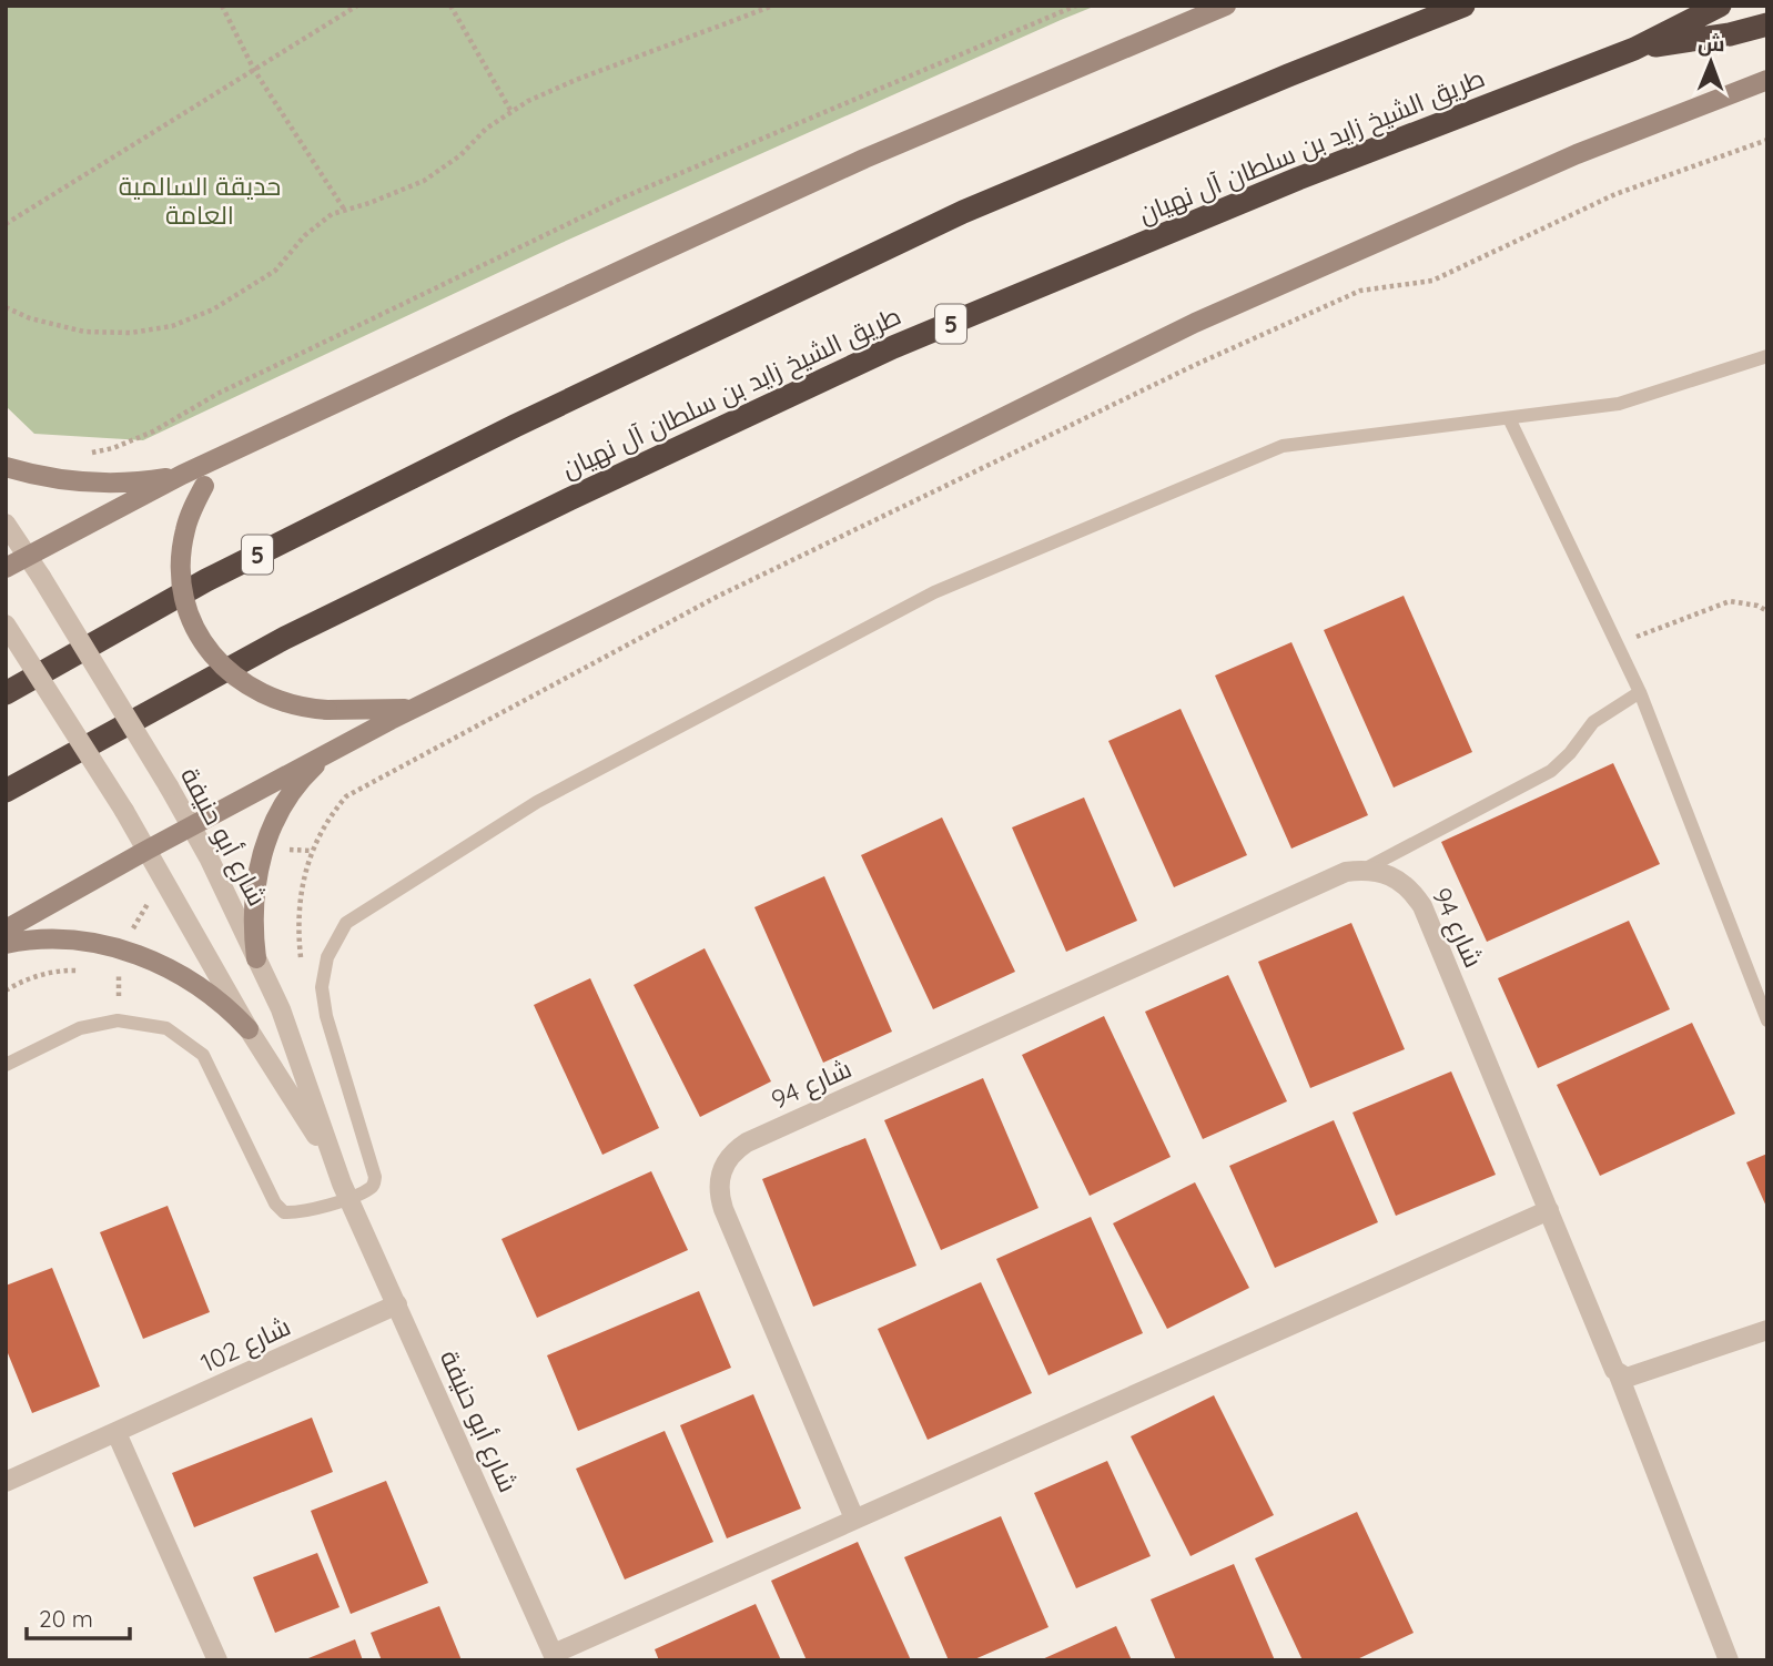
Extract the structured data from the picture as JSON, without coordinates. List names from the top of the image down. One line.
{"streets":{"highway":["طريق الشيخ زايد بن سلطان آل نهيان","5"],"street":["شارع أبو حنيفة","شارع 94","شارع 102"]},"crossings":[["شارع أبو حنيفة","شارع 102"]],"parks":["حديقة السالمية العامة"],"scale_bar":"20 m","north":"top"}
